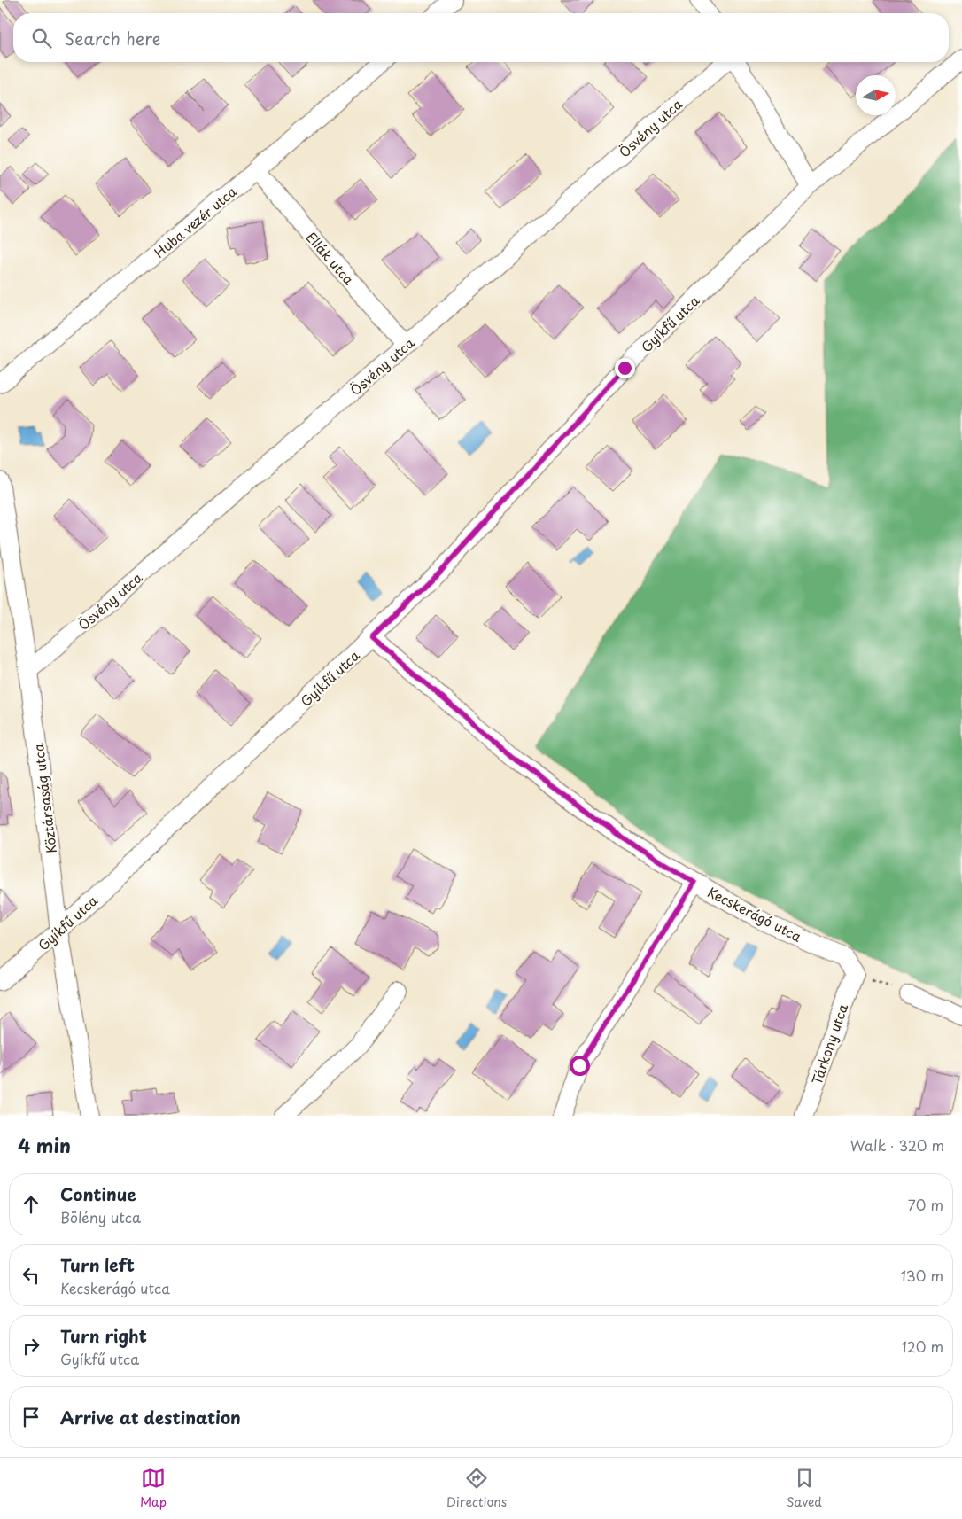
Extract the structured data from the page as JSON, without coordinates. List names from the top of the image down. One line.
{"streets":{"street":["Ösvény utca","Huba vezér utca","Ellák utca","Gyíkfű utca","Köztársaság utca","Kecskerágó utca","Tárkony utca"]},"crossings":[["Ösvény utca","Ellák utca"],["Ösvény utca","Köztársaság utca"],["Huba vezér utca","Ellák utca"],["Gyíkfű utca","Köztársaság utca"],["Gyíkfű utca","Kecskerágó utca"],["Kecskerágó utca","Tárkony utca"]],"north":"right","page":{"search":"Search here","heading":["4 min","Walk · 320 m"],"list":[["Continue","Bölény utca","70 m"],["Turn left","Kecskerágó utca","130 m"],["Turn right","Gyíkfű utca","120 m"],"Arrive at destination"],"nav":["Map","Directions","Saved"]}}
